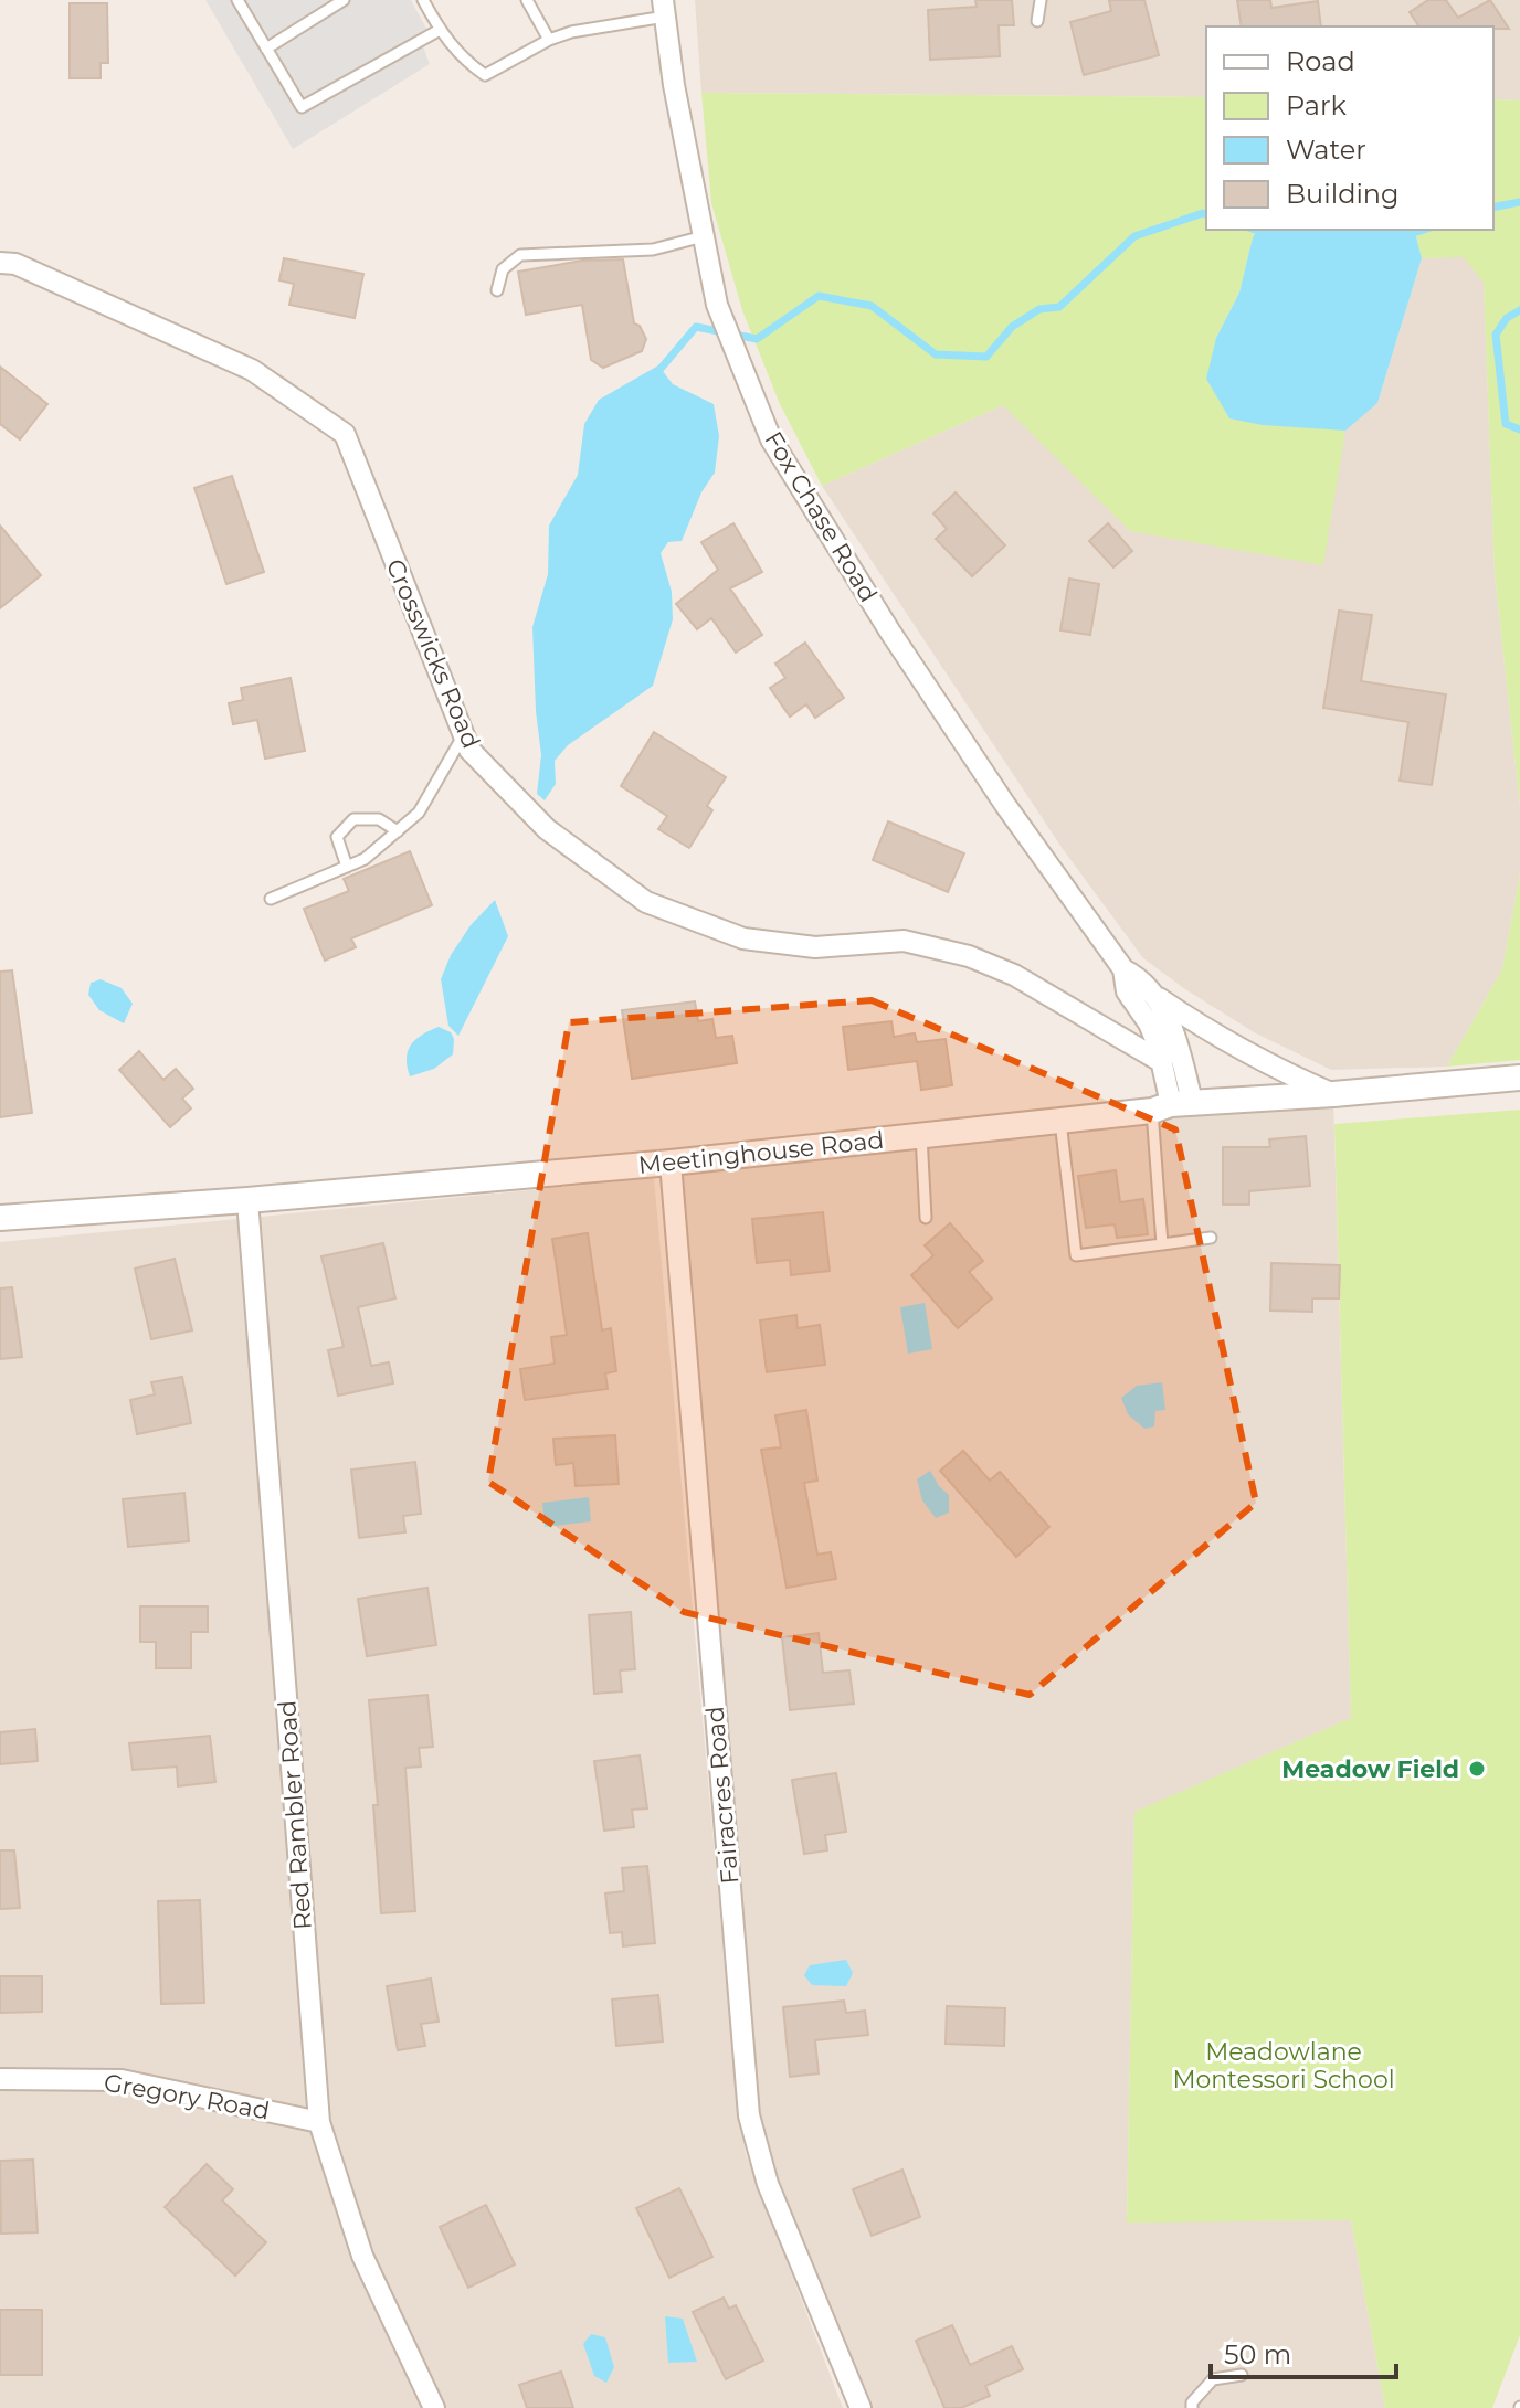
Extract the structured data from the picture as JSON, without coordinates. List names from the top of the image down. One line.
{"streets":{"street":["Fox Chase Road","Crosswicks Road","Meetinghouse Road","Fairacres Road","Red Rambler Road","Gregory Road"]},"crossings":[["Fox Chase Road","Crosswicks Road"],["Fox Chase Road","Meetinghouse Road"],["Meetinghouse Road","Fairacres Road"],["Meetinghouse Road","Red Rambler Road"],["Red Rambler Road","Gregory Road"]],"parks":["Meadowlane Montessori School"],"places":["Meadow Field"],"legend":["Road","Park","Water","Building"],"scale_bar":"50 m"}
